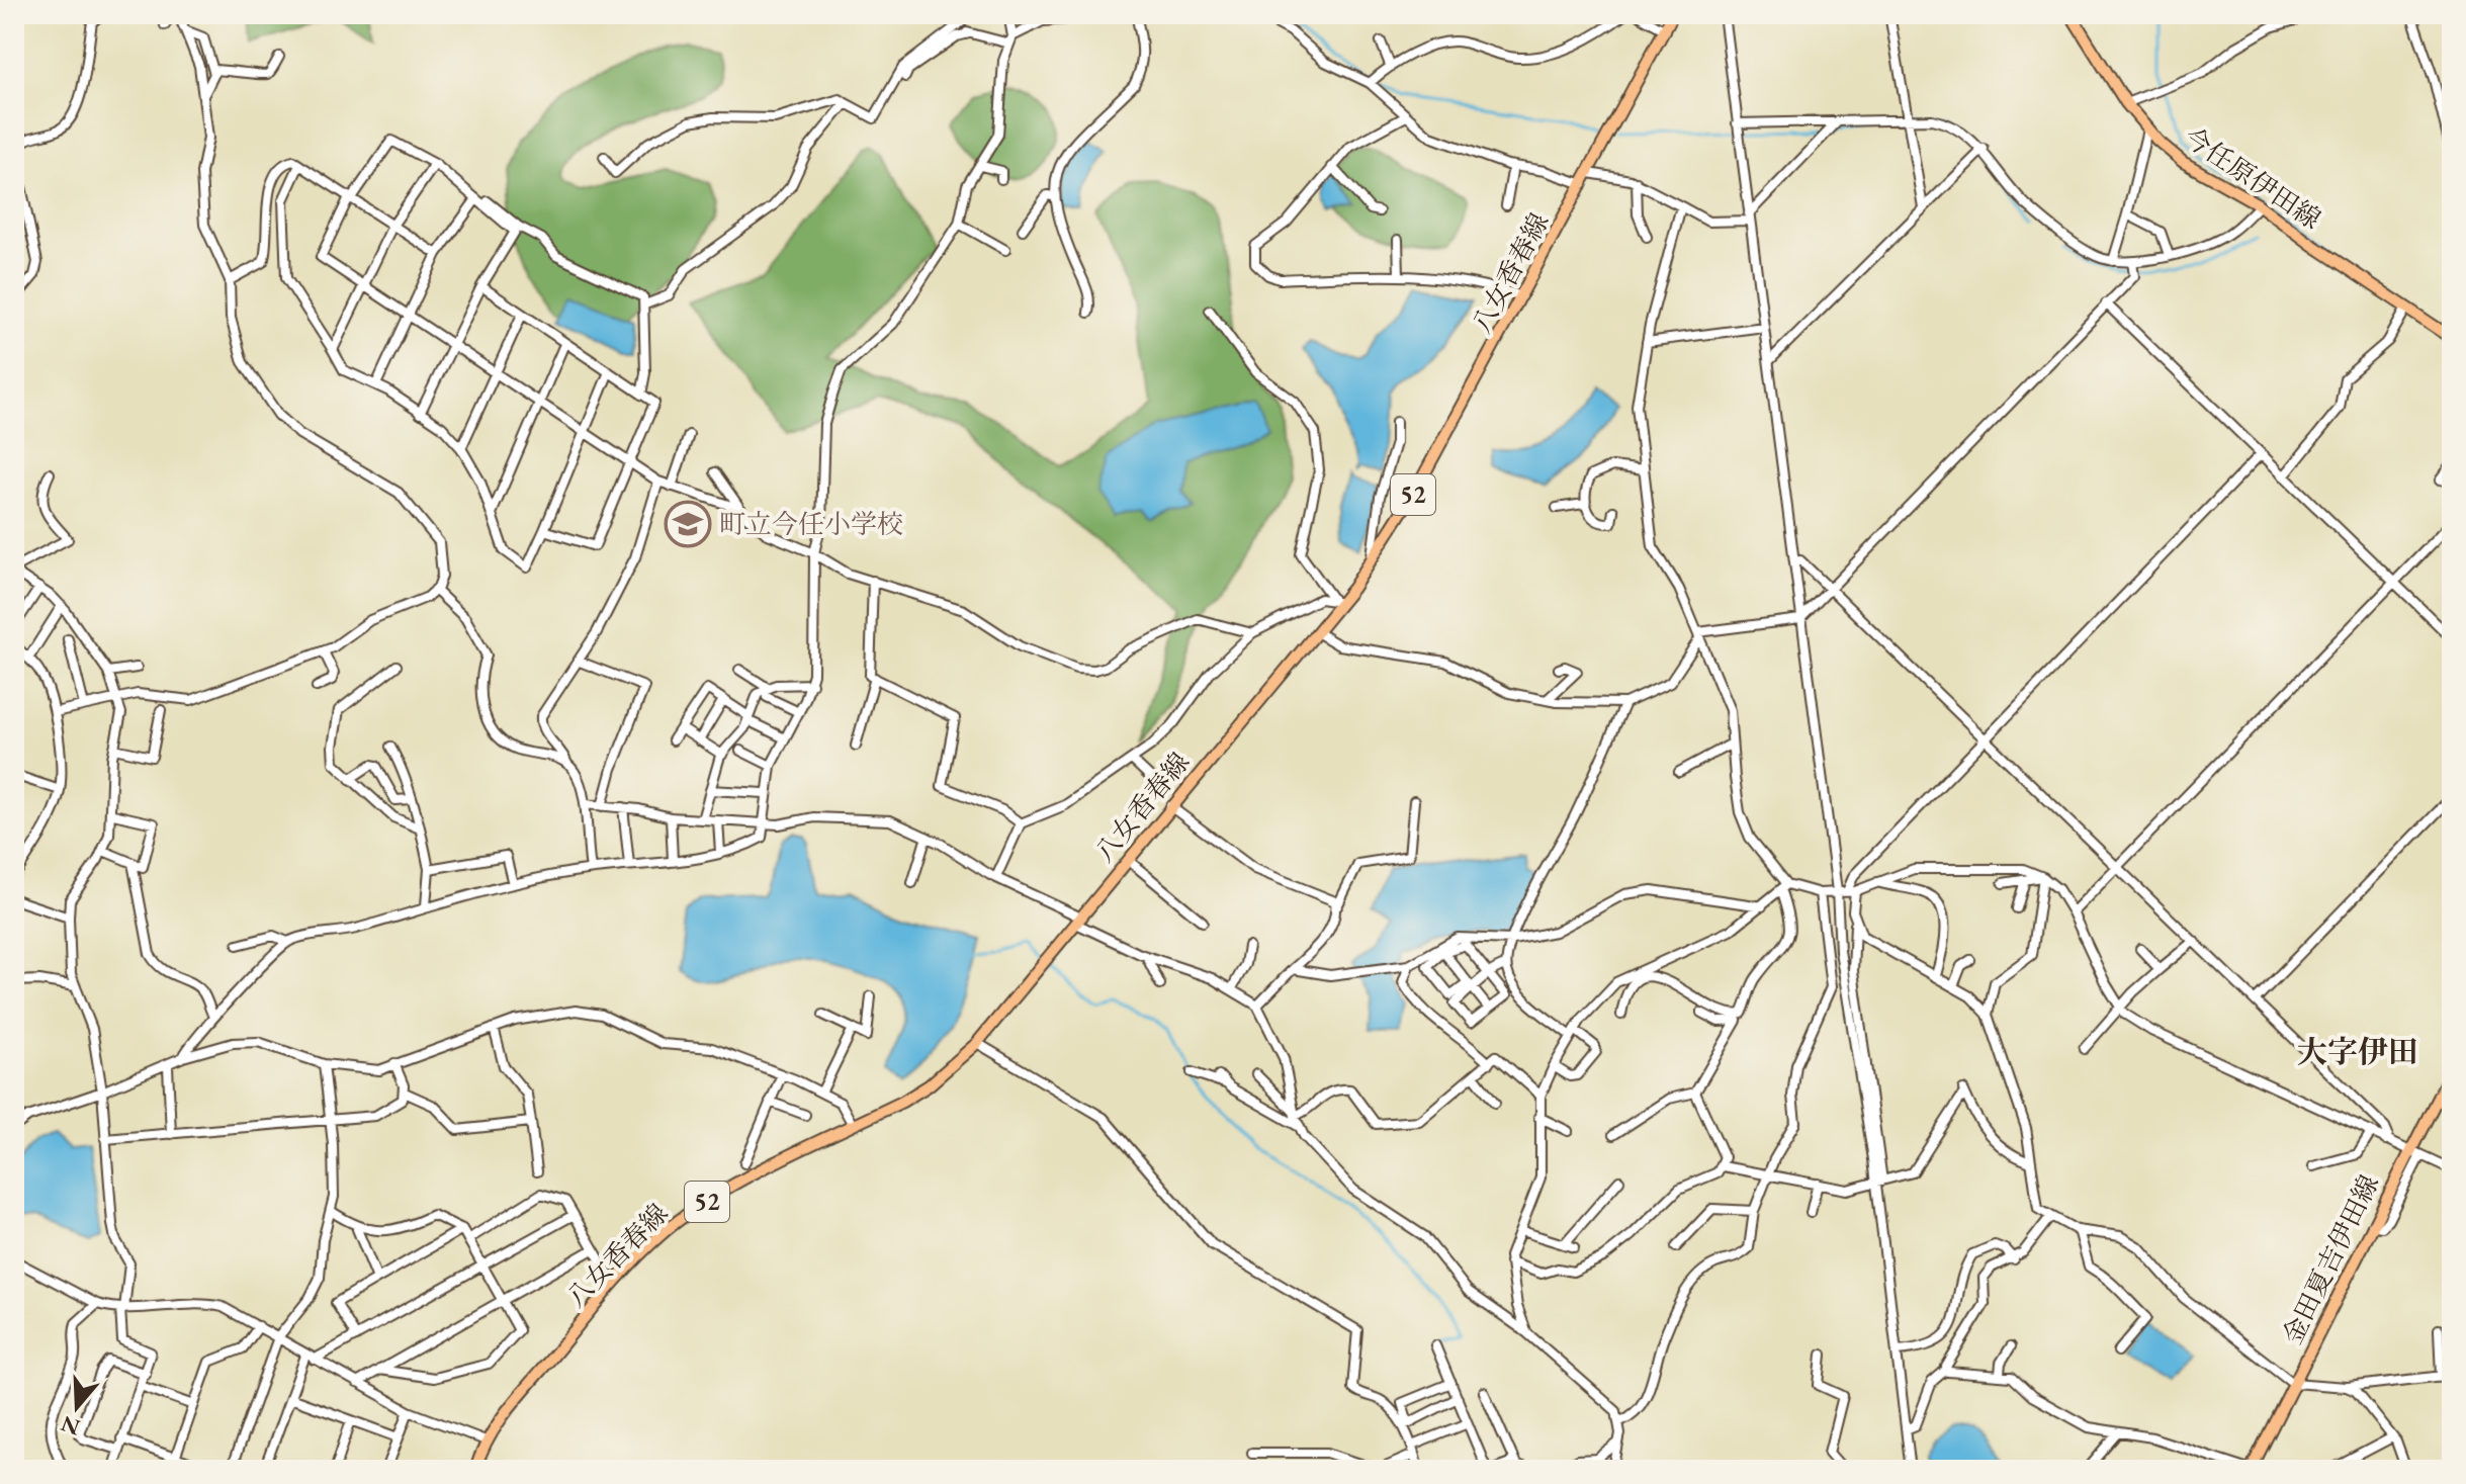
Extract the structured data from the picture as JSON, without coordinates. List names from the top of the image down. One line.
{"streets":{"main road":["今任原伊田線","八女香春線","52","金田夏吉伊田線"]},"districts":["大字伊田"],"places":{"school or university":["町立今任小学校"]},"north":"bottom"}
